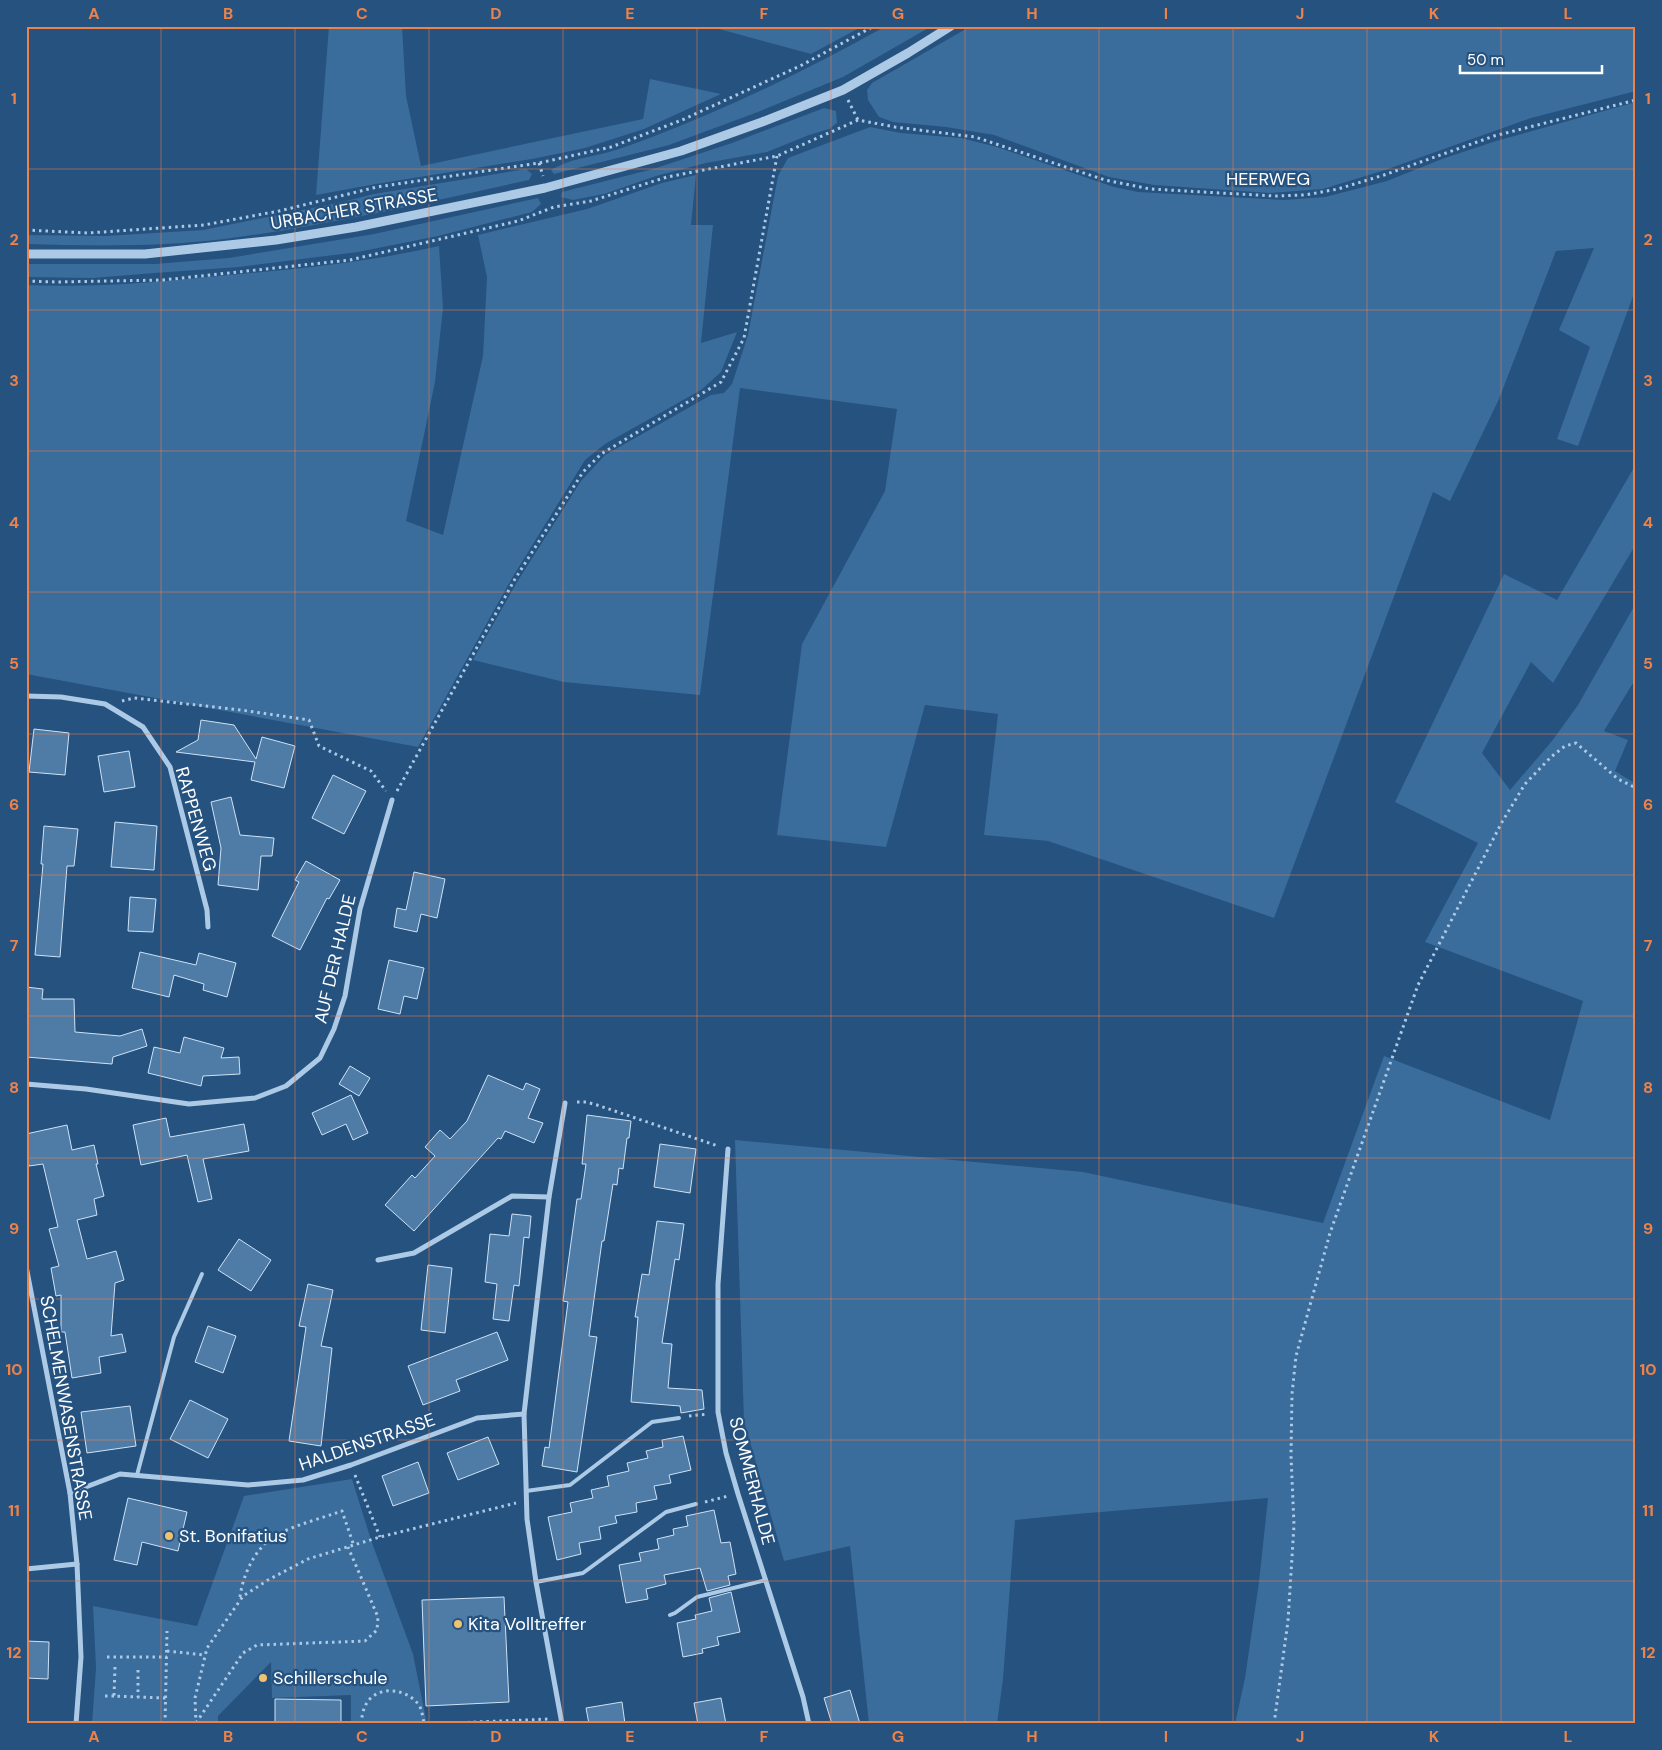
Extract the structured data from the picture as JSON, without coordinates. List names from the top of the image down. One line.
{"streets":{"street":["URBACHER STRASSE","RAPPENWEG","AUF DER HALDE","SCHELMENWASENSTRASSE","HALDENSTRASSE","SOMMERHALDE"],"path":["HEERWEG"]},"crossings":[["SCHELMENWASENSTRASSE","HALDENSTRASSE"]],"places":["St. Bonifatius","Kita Volltreffer","Schillerschule"],"scale_bar":"50 m","grid":{"columns":["A","B","C","D","E","F","G","H","I","J","K","L"],"rows":["1","2","3","4","5","6","7","8","9","10","11","12"]}}
